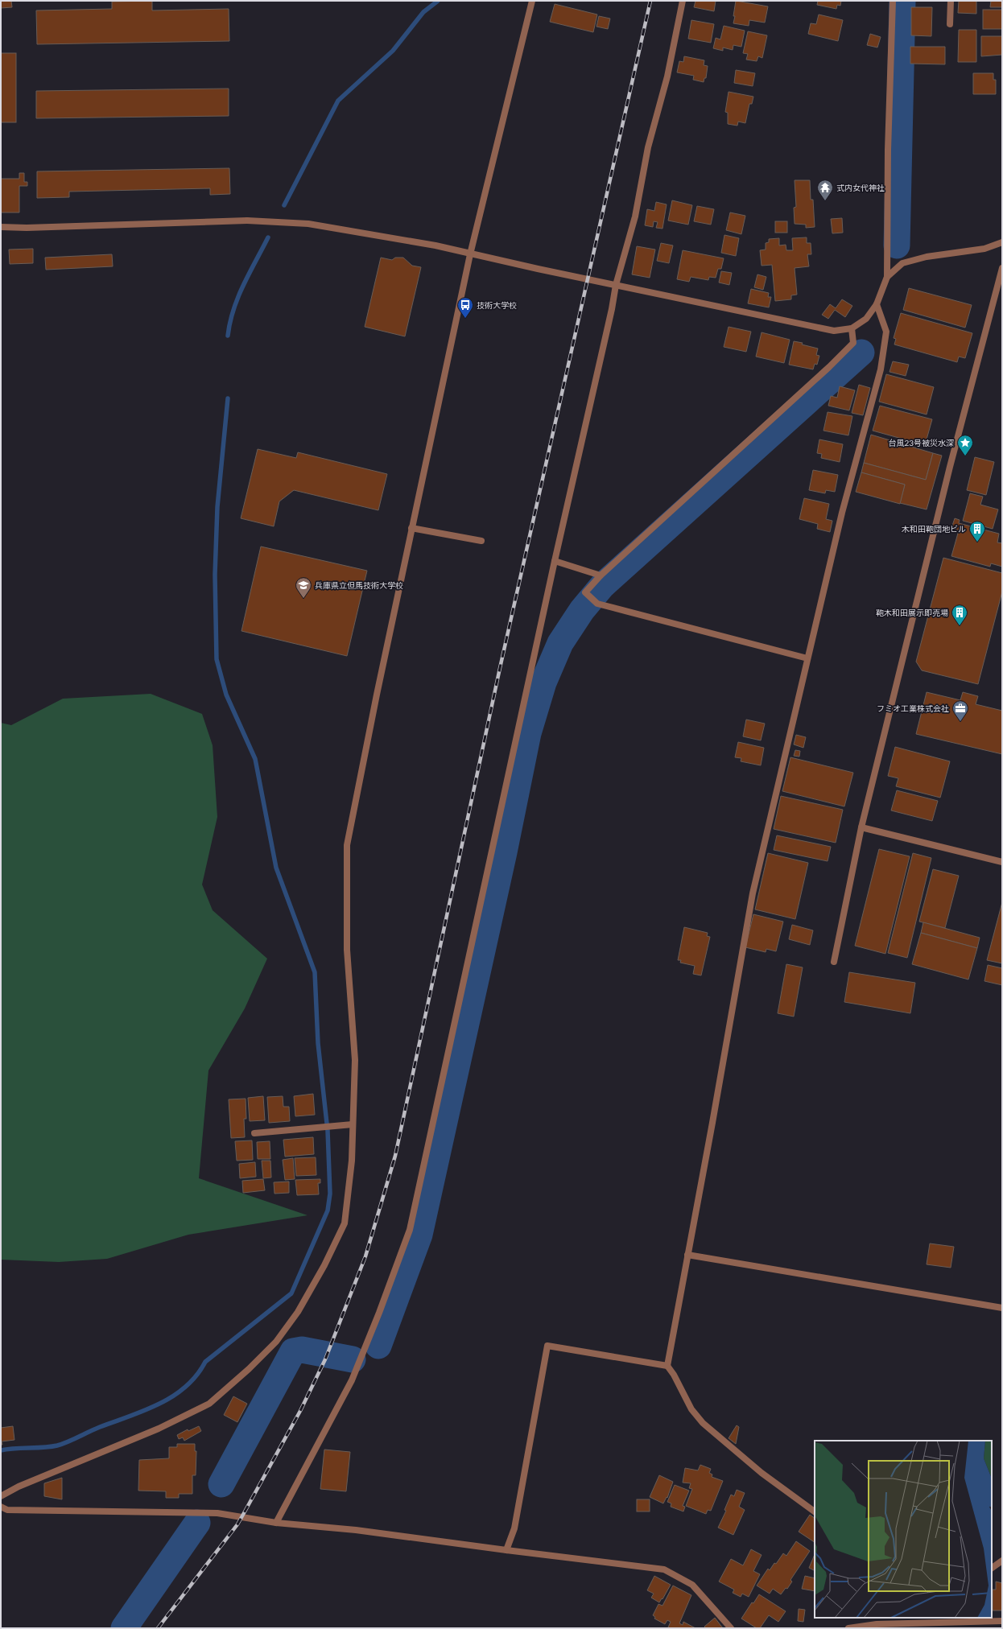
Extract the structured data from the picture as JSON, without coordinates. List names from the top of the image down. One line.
{"places":{"temple":["式内女代神社"],"bus stop":["技術大学校"],"place":["台風23号被災水深"],"building":["木和田鞄団地ビル","鞄木和田展示即売場"],"school or university":["兵庫県立但馬技術大学校"],"office":["フミオ工業株式会社"]}}
